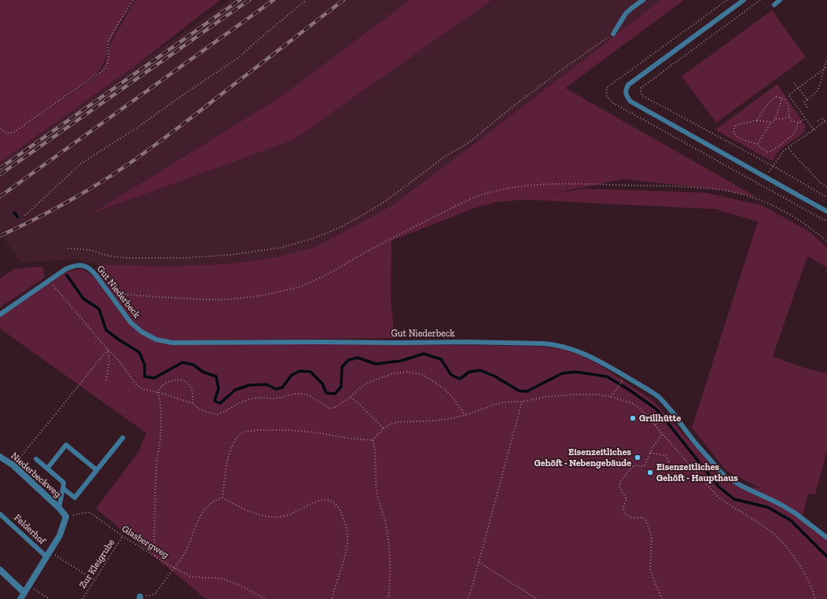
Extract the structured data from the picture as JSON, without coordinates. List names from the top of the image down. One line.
{"streets":{"street":["Niederbeckweg","Felderhof"],"lane":["Gut Niederbeck"],"path":["Glasbergweg","Zur Kleigrube"]},"crossings":[["Niederbeckweg","Felderhof"],["Niederbeckweg","Glasbergweg"],["Felderhof","Glasbergweg"],["Felderhof","Zur Kleigrube"],["Glasbergweg","Zur Kleigrube"]],"places":["Grillhütte","Eisenzeitliches Gehöft - Nebengebäude","Eisenzeitliches Gehöft - Haupthaus"]}
